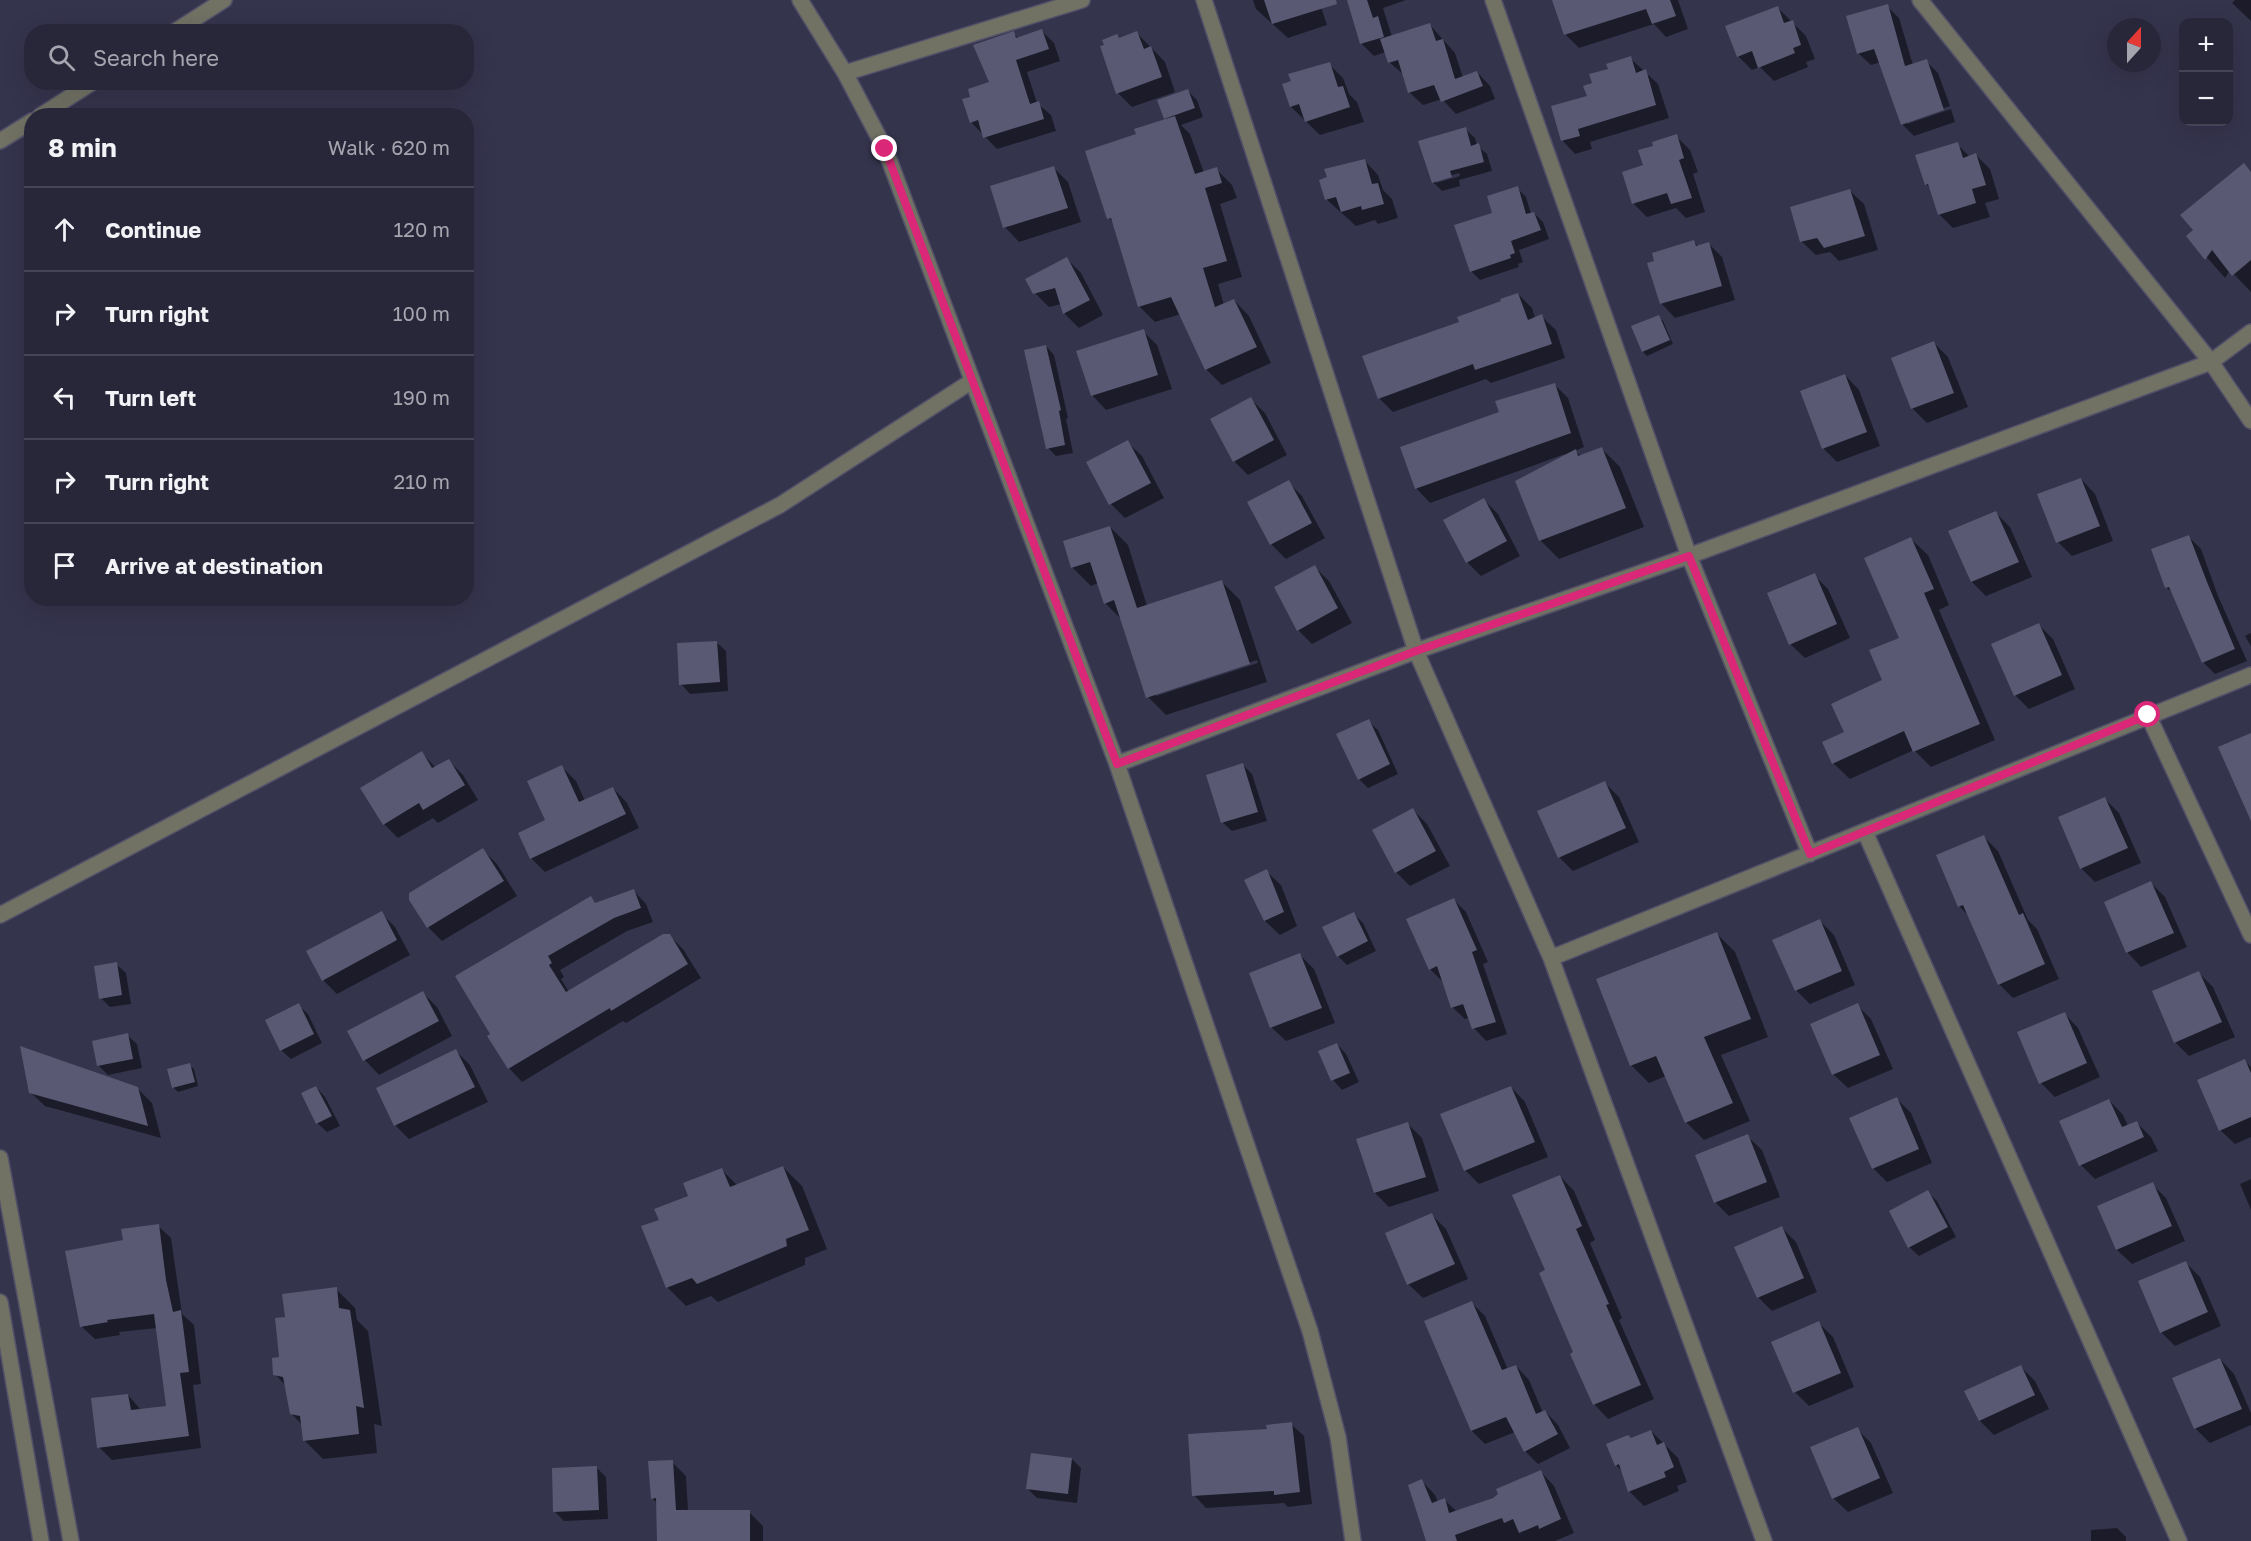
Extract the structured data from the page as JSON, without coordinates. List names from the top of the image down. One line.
{"north":"top","page":{"map_buttons":["+","−"],"search":"Search here","heading":["8 min","Walk · 620 m"],"list":[["Continue","120 m"],["Turn right","100 m"],["Turn left","190 m"],["Turn right","210 m"],"Arrive at destination"]}}
